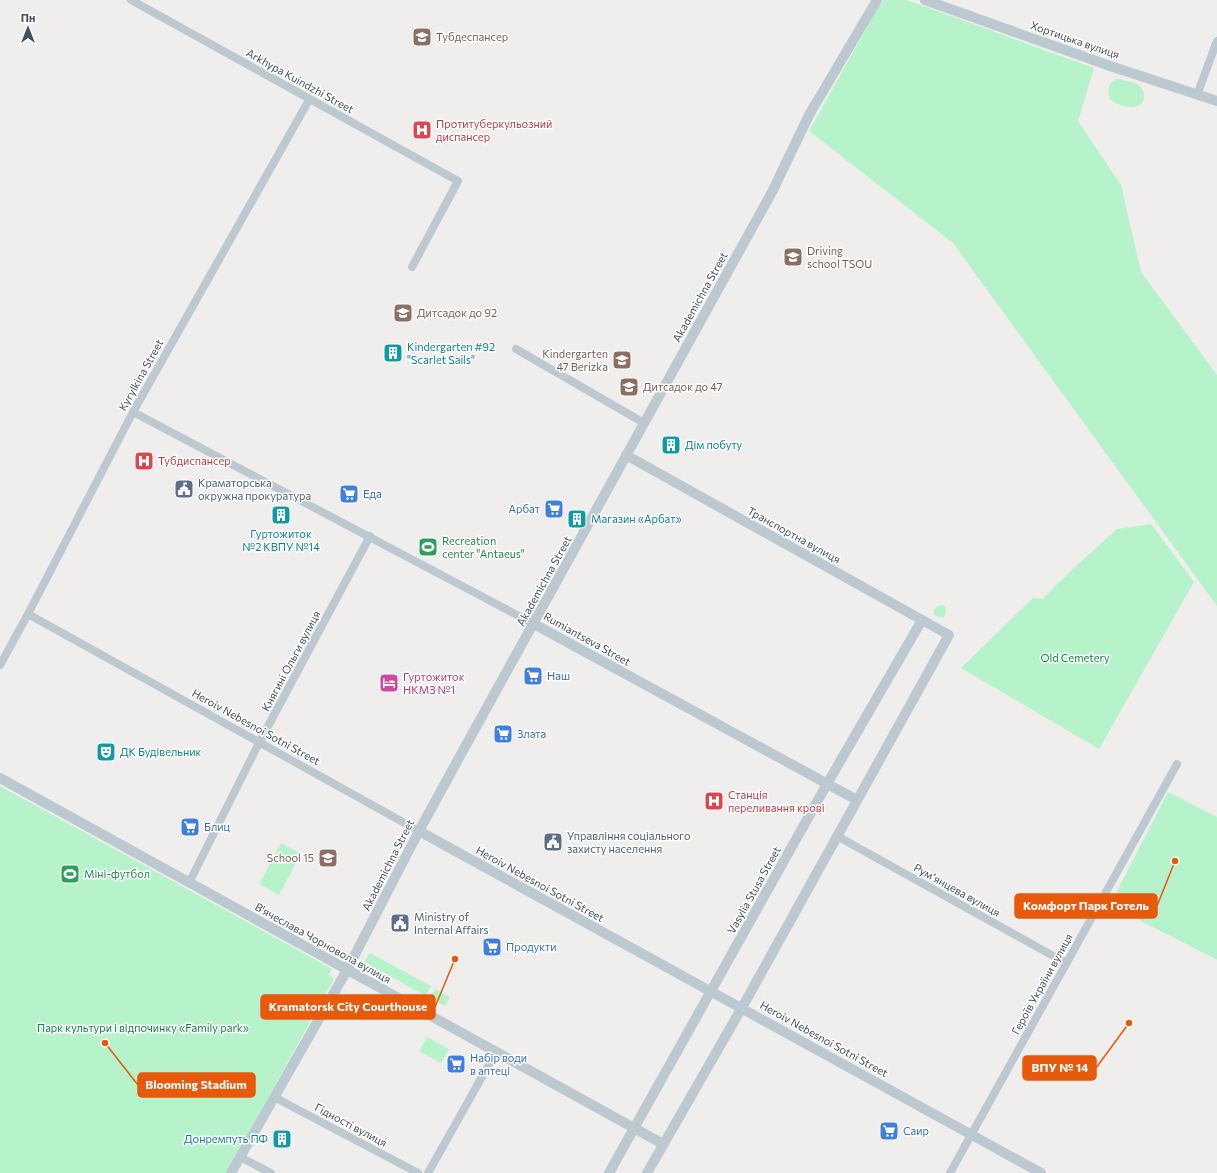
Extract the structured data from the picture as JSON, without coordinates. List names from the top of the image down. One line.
{"streets":{"street":["Хортицька вулиця","Arkhypa Kuindzhi Street","Akademichna Street","Kyrylkina Street","Транспортна вулиця","Rumiantseva Street","Княгині Ольги вулиця","Heroiv Nebesnoi Sotni Street","Vasylia Stusa Street","Рум’янцева вулиця","В'ячеслава Чорновола вулиця","Героїв України вулиця","Гідності вулиця"]},"crossings":[["Arkhypa Kuindzhi Street","Kyrylkina Street"],["Akademichna Street","Транспортна вулиця"],["Akademichna Street","Rumiantseva Street"],["Akademichna Street","Heroiv Nebesnoi Sotni Street"],["Akademichna Street","В'ячеслава Чорновола вулиця"],["Akademichna Street","Гідності вулиця"],["Kyrylkina Street","Rumiantseva Street"],["Kyrylkina Street","Heroiv Nebesnoi Sotni Street"],["Транспортна вулиця","Rumiantseva Street"],["Транспортна вулиця","Vasylia Stusa Street"],["Rumiantseva Street","Княгині Ольги вулиця"],["Rumiantseva Street","Vasylia Stusa Street"],["Княгині Ольги вулиця","Heroiv Nebesnoi Sotni Street"],["Княгині Ольги вулиця","В'ячеслава Чорновола вулиця"],["Heroiv Nebesnoi Sotni Street","Vasylia Stusa Street"],["Heroiv Nebesnoi Sotni Street","Героїв України вулиця"],["Vasylia Stusa Street","В'ячеслава Чорновола вулиця"],["Рум’янцева вулиця","Героїв України вулиця"]],"parks":["Old Cemetery","Парк культури і відпочинку «Family park»"],"places":{"school or university":["Тубдеспансер","Driving school TSOU","Дитсадок до 92","Kindergarten 47 Berizka","Дитсадок до 47","School 15"],"hospital":["Протитуберкульозний диспансер","Тубдиспансер","Станція переливання крові"],"building":["Kindergarten #92 \"Scarlet Sails\"","Дім побуту","Гуртожиток №2 КВПУ №14","Магазин «Арбат»","Донремпуть ПФ"],"public building":["Краматорська окружна прокуратура","Управління соціального захисту населення","Ministry of Internal Affairs"],"supermarket":["Еда","Арбат","Наш","Злата","Блиц","Продукти","Набір води в аптеці","Саир"],"sports":["Recreation center \"Antaeus\"","Міні-футбол"],"hotel":["Гуртожиток НКМЗ №1"],"theatre":["ДК Будівельник"],"other":["Комфорт Парк Готель","Kramatorsk City Courthouse","ВПУ № 14","Blooming Stadium"]},"north":"top"}
